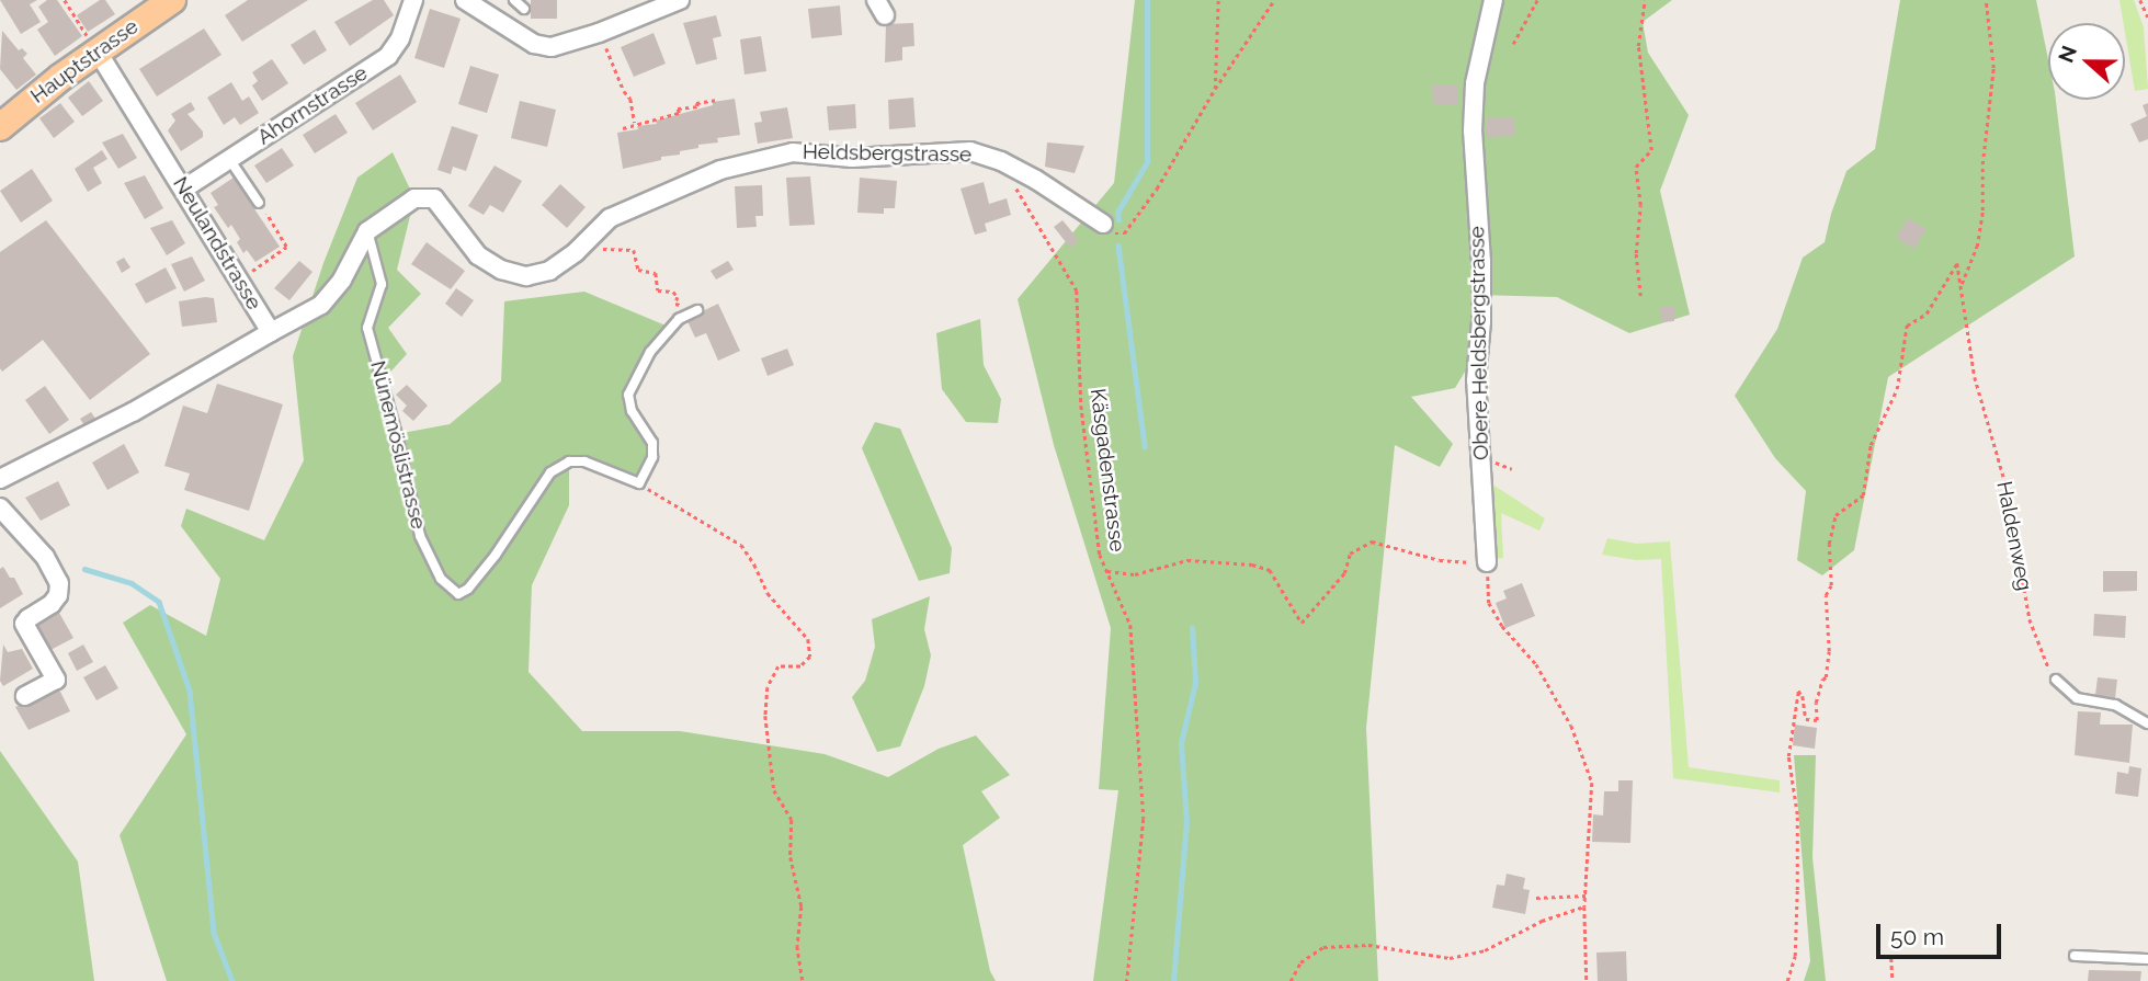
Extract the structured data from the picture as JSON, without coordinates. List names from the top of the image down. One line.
{"streets":{"main road":["Hauptstrasse"],"street":["Ahornstrasse","Heldsbergstrasse","Neulandstrasse","Obere Heldsbergstrasse"],"lane":["Nünemöslistrasse"],"path":["Käsgadenstrasse","Haldenweg"]},"crossings":[["Hauptstrasse","Neulandstrasse"],["Ahornstrasse","Neulandstrasse"],["Heldsbergstrasse","Neulandstrasse"],["Heldsbergstrasse","Nünemöslistrasse"],["Heldsbergstrasse","Käsgadenstrasse"]],"scale_bar":"50 m","north":"left"}
